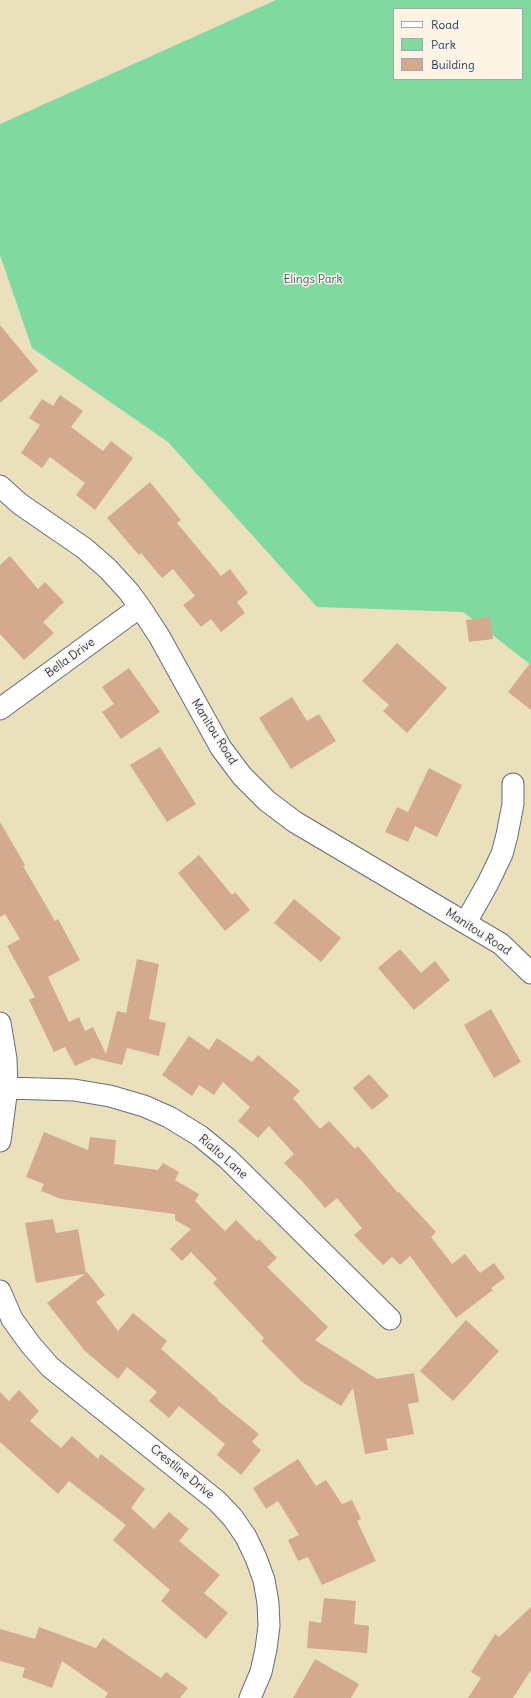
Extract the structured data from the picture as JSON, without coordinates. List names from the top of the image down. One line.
{"streets":{"street":["Bella Drive","Manitou Road","Rialto Lane","Crestline Drive"]},"crossings":[["Bella Drive","Manitou Road"]],"parks":["Elings Park"],"legend":["Road","Park","Building"]}
